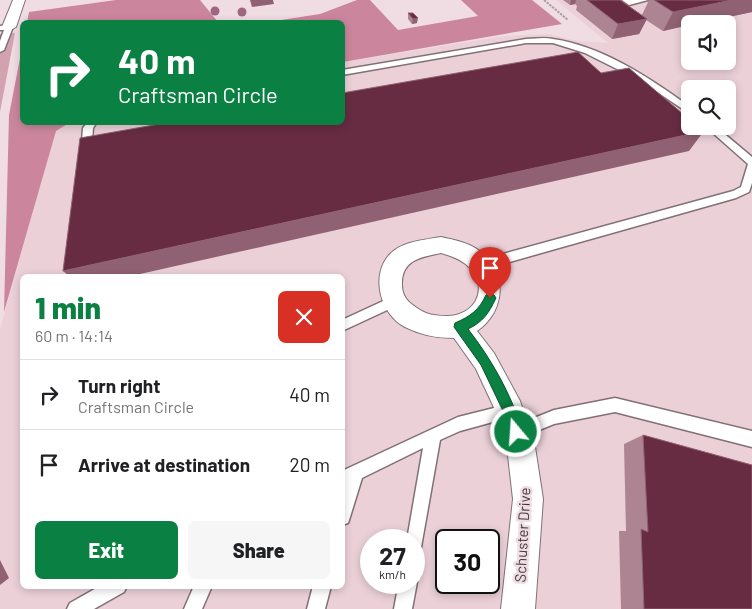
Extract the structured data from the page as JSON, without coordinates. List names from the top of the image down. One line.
{"streets":{"street":["Schuster Drive"]},"page":{"turn":["40 m","Craftsman Circle"],"heading":["1 min","60 m · 14:14"],"list":[{"name":"Turn right","note":"Craftsman Circle","value":"40 m"},{"name":"Arrive at destination","value":"20 m"}],"buttons":["Exit","Share"],"speed":"27 km/h","limit":"30"}}
